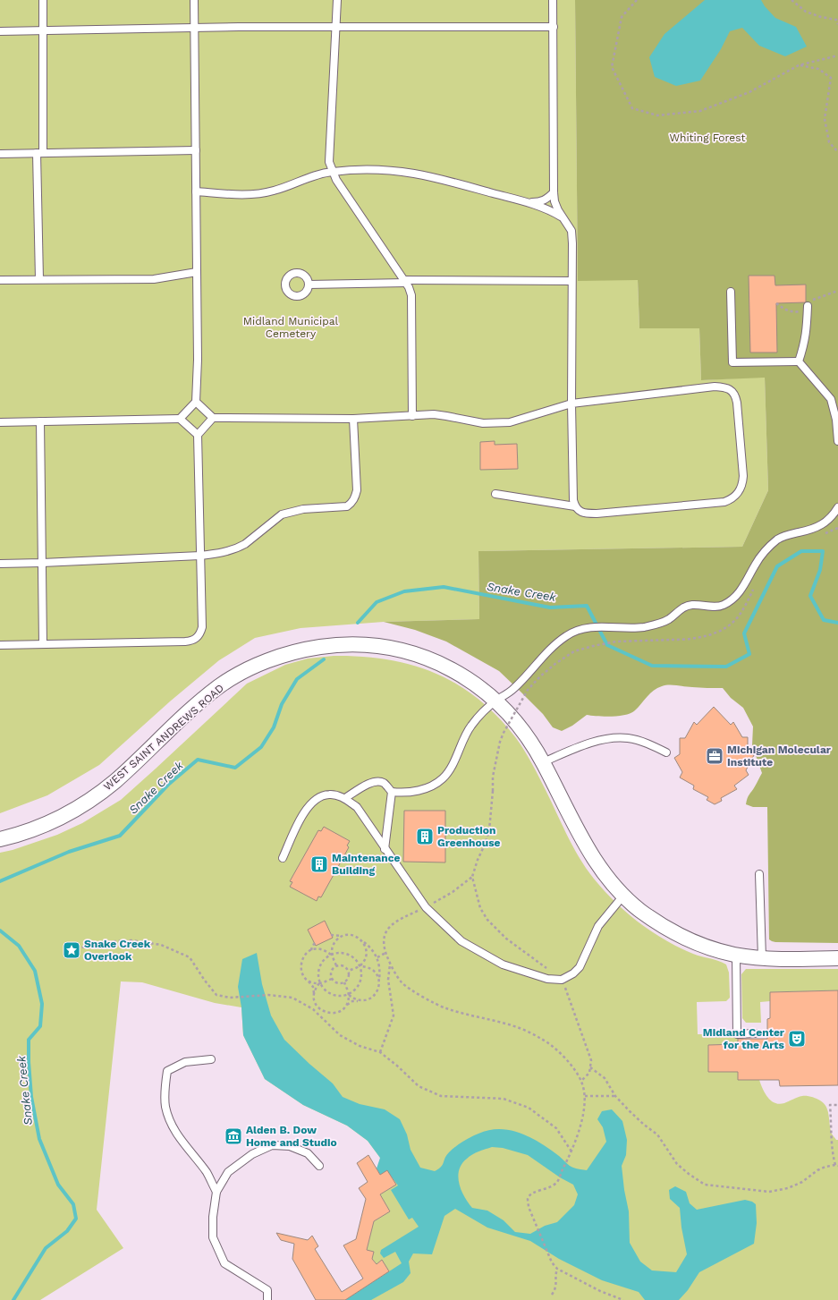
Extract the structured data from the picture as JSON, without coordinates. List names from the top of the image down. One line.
{"streets":{"street":["WEST SAINT ANDREWS ROAD"]},"water":["Snake Creek"],"parks":["Whiting Forest","Midland Municipal Cemetery"],"places":{"office":["Michigan Molecular Institute"],"building":["Production Greenhouse","Maintenance Building"],"place":["Snake Creek Overlook"],"theatre":["Midland Center for the Arts"],"museum":["Alden B. Dow Home and Studio"]}}
